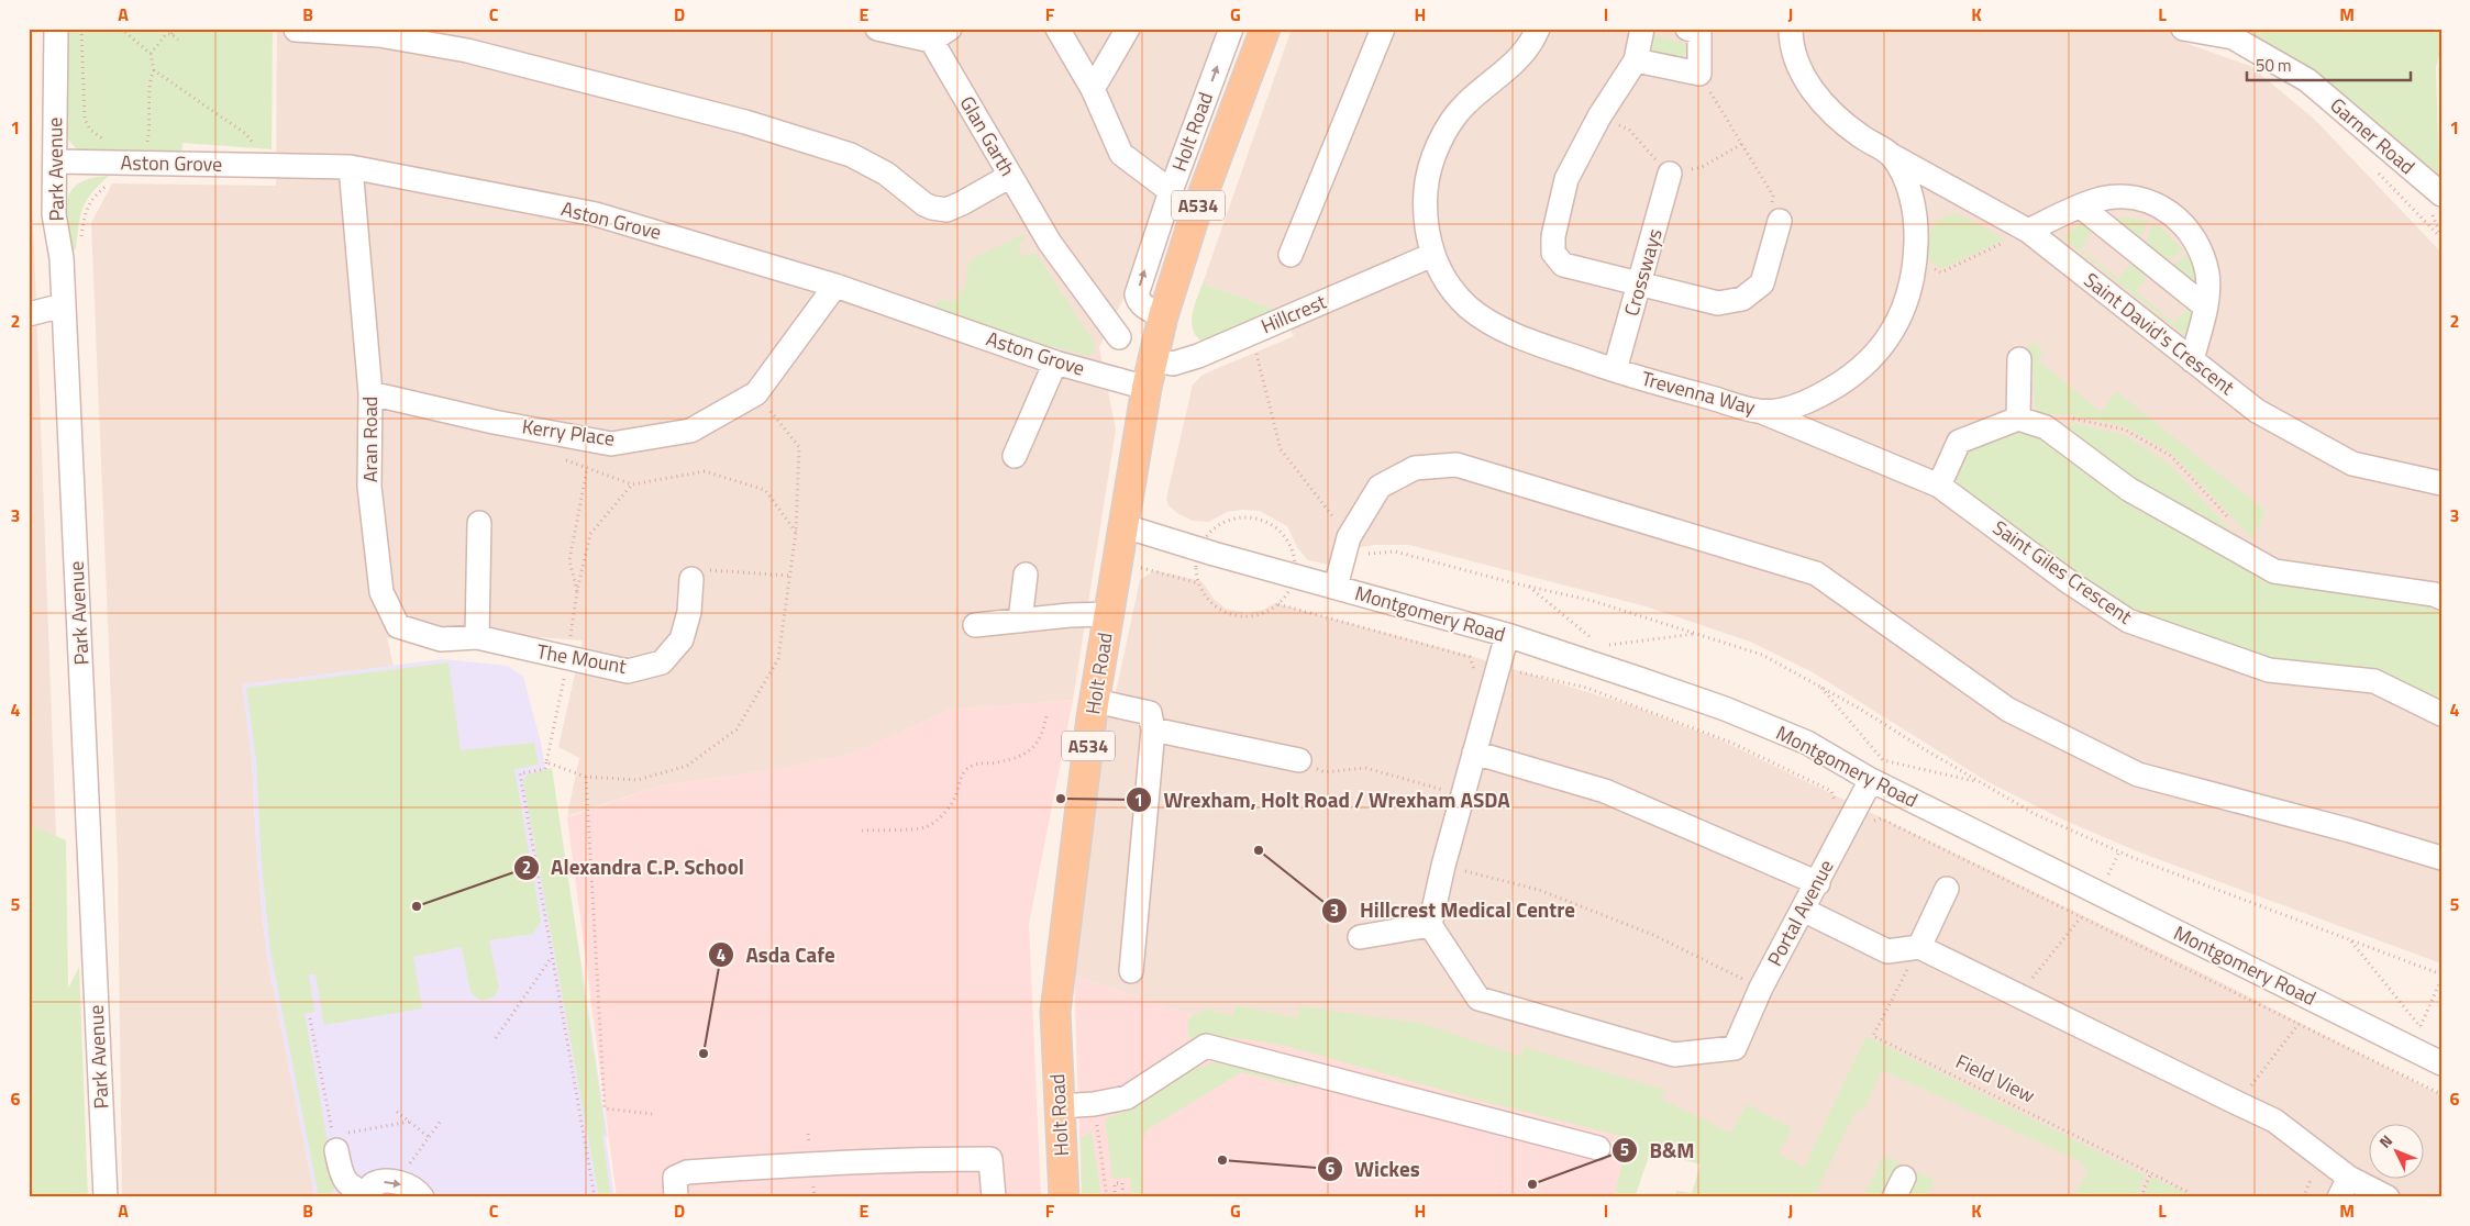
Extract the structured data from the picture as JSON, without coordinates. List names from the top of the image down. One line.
{"streets":{"main road":["Holt Road","A534"],"street":["Glan Garth","Garner Road","Aston Grove","Park Avenue","Crossways","Hillcrest","Saint David's Crescent","Trevenna Way","Kerry Place","Aran Road","Saint Giles Crescent","Montgomery Road","The Mount","Portal Avenue"],"path":["Field View"]},"crossings":[["Holt Road","Aston Grove"],["Holt Road","Hillcrest"],["Holt Road","Montgomery Road"],["Aston Grove","Park Avenue"],["Aston Grove","Hillcrest"],["Aston Grove","Kerry Place"],["Aston Grove","Aran Road"],["Crossways","Trevenna Way"],["Hillcrest","Trevenna Way"],["Saint David's Crescent","Trevenna Way"],["Trevenna Way","Saint Giles Crescent"],["Kerry Place","Aran Road"],["Aran Road","The Mount"],["Montgomery Road","Portal Avenue"]],"places":["Wrexham, Holt Road / Wrexham ASDA","Hillcrest Medical Centre","Alexandra C.P. School","Asda Cafe","Wickes","B&M"],"scale_bar":"50 m","north":"top left","grid":{"columns":["A","B","C","D","E","F","G","H","I","J","K","L","M"],"rows":["1","2","3","4","5","6"]}}
